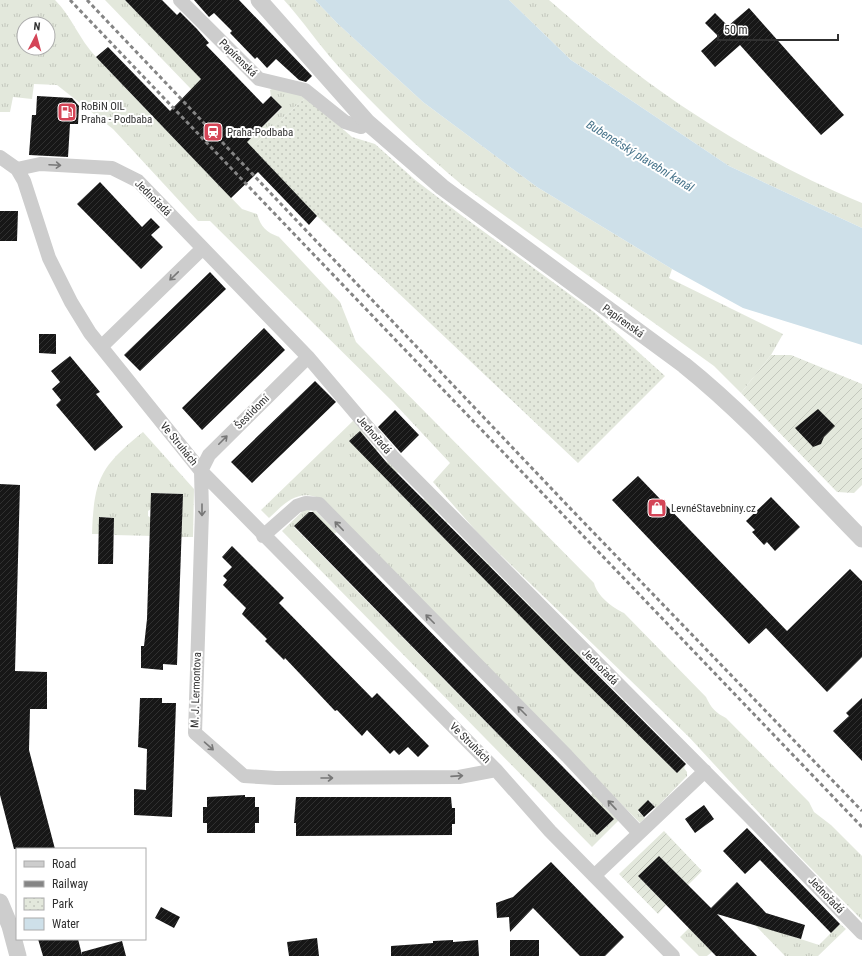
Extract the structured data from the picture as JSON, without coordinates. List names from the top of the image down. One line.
{"streets":{"street":["Papírenská","Jednořadá","Šestidomí","Ve Struhách","M. J. Lermontova"]},"crossings":[["Jednořadá","Šestidomí"],["Jednořadá","Ve Struhách"],["Šestidomí","Ve Struhách"],["Šestidomí","M. J. Lermontova"],["Ve Struhách","M. J. Lermontova"]],"one_way":["Šestidomí"],"water":["Bubenečský plavební kanál"],"places":{"fuel station":["RoBiN OIL Praha - Podbaba"],"station":["Praha-Podbaba"],"shop":["LevnéStavebniny.cz"]},"legend":["Road","Railway","Park","Water"],"scale_bar":"50 m","north":"top"}
